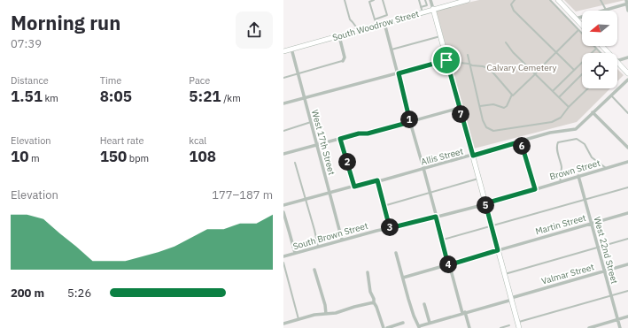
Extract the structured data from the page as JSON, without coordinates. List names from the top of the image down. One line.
{"streets":{"street":["South Woodrow Street","West 17th Street","Allis Street","Brown Street","Martin Street","South Brown Street","West 22nd Street","Valmar Street"]},"crossings":[["South Woodrow Street","West 17th Street"],["West 17th Street","Allis Street"],["West 17th Street","South Brown Street"],["Brown Street","South Brown Street"],["Brown Street","West 22nd Street"],["Martin Street","West 22nd Street"],["West 22nd Street","Valmar Street"]],"parks":["Calvary Cemetery"],"north":"left","page":{"heading":["Morning run","07:39"],"stats":[["Distance","1.51 km"],["Time","8:05"],["Pace","5:21 /km"],["Elevation","10 m"],["Heart rate","150 bpm"],["kcal","108"]],"pins":["7","1","6","2","5","3","4"],"chart":["Elevation","177–187 m"],"list":[{"name":"200 m","note":"5:26"}]}}
